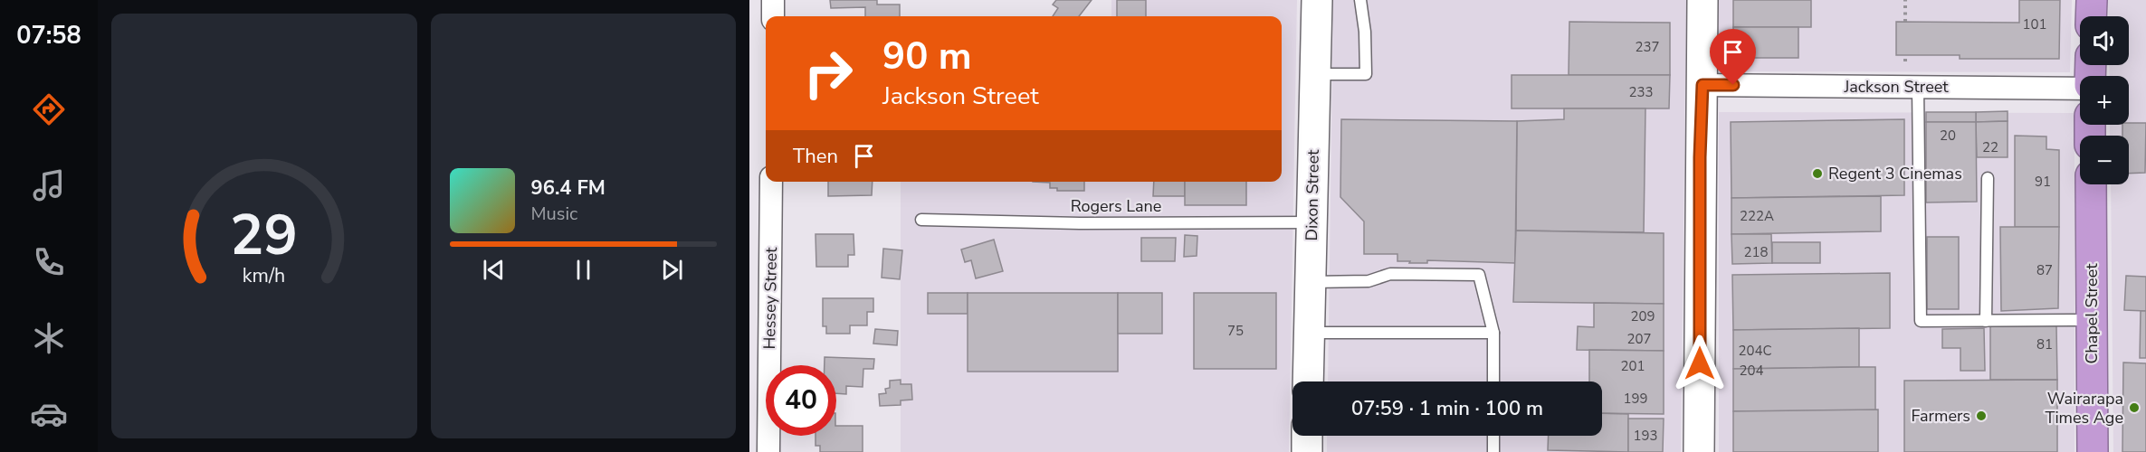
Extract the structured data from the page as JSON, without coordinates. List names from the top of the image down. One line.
{"streets":{"highway":["Chapel Street"],"street":["Jackson Street","Dixon Street","Hessey Street"],"lane":["Rogers Lane"]},"crossings":[["Dixon Street","Rogers Lane"]],"places":["Regent 3 Cinemas","Wairarapa Times Age","Farmers"],"house_numbers":["101","237","233","20","22","91","222A","218","87","209","75","207","81","204C","201","204","199","193"],"page":{"tabs":"07:58","map_buttons":["+","−"],"turn":["90 m","Jackson Street"],"then":"Then","song":["96.4 FM","Music"],"limit":"40","trip":"07:59 · 1 min · 100 m","gauge":["29","km/h"]}}
